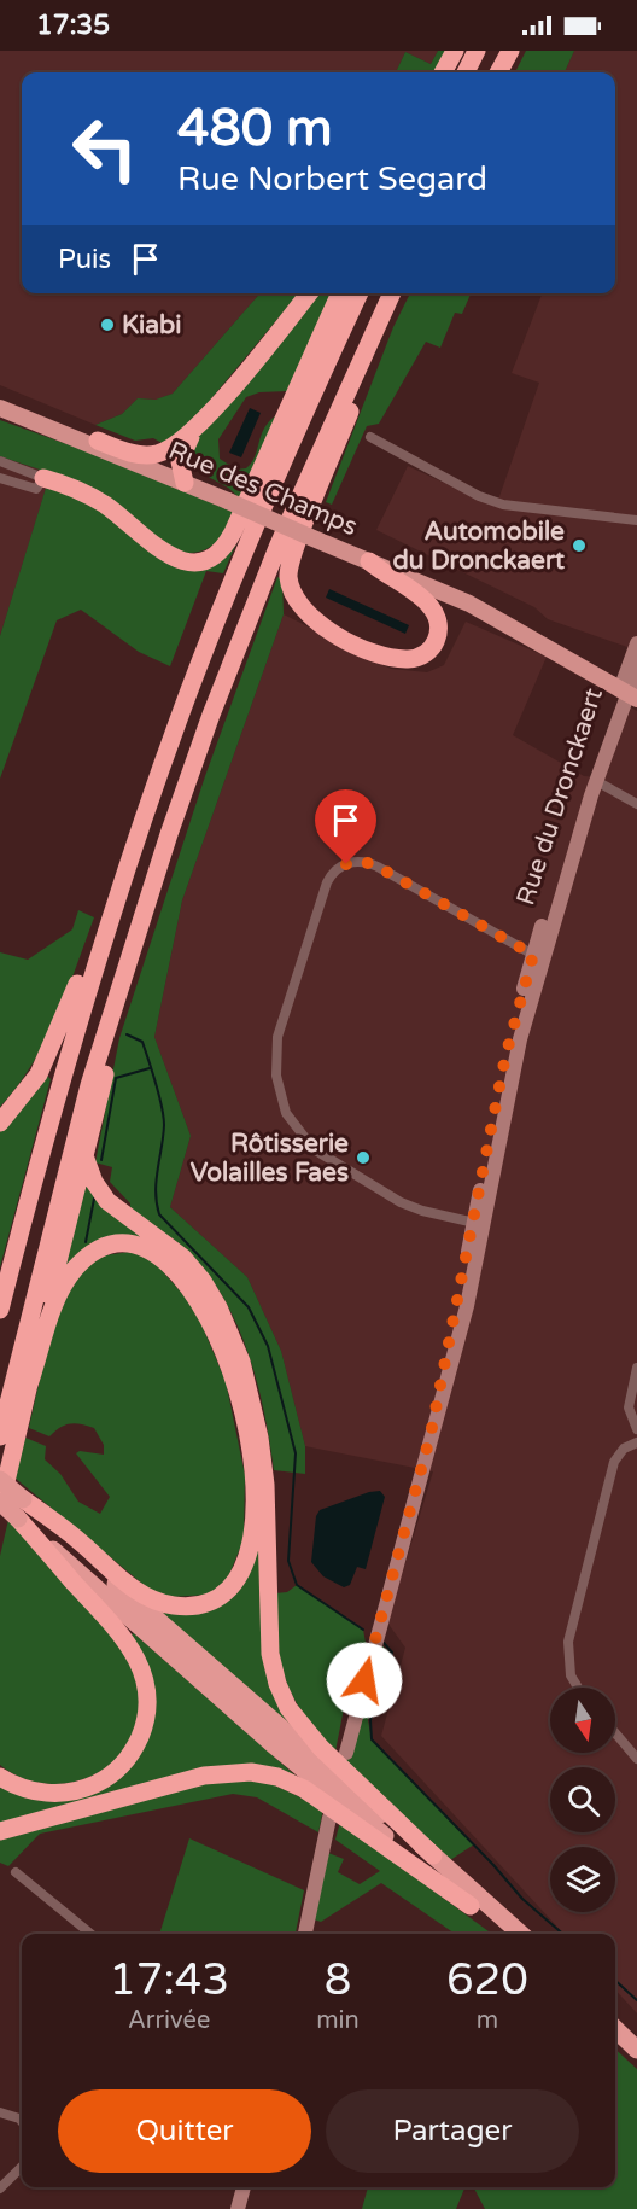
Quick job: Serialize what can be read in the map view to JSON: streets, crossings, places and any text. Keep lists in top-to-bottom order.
{
  "streets": {
    "main road": ["Rue des Champs", "Rue du Dronckaert"]
  },
  "crossings": [
    ["Rue des Champs", "Rue du Dronckaert"]
  ],
  "places": ["Kiabi", "Automobile du Dronckaert", "Rôtisserie Volailles Faes"],
  "north": "bottom",
  "page": {
    "status": "17:35",
    "turn": ["480 m", "Rue Norbert Segard"],
    "then": "Puis",
    "eta": [
      "17:43",
      "Arrivée",
      "8",
      "min",
      "620",
      "m"
    ],
    "buttons": ["Quitter", "Partager"]
  }
}
